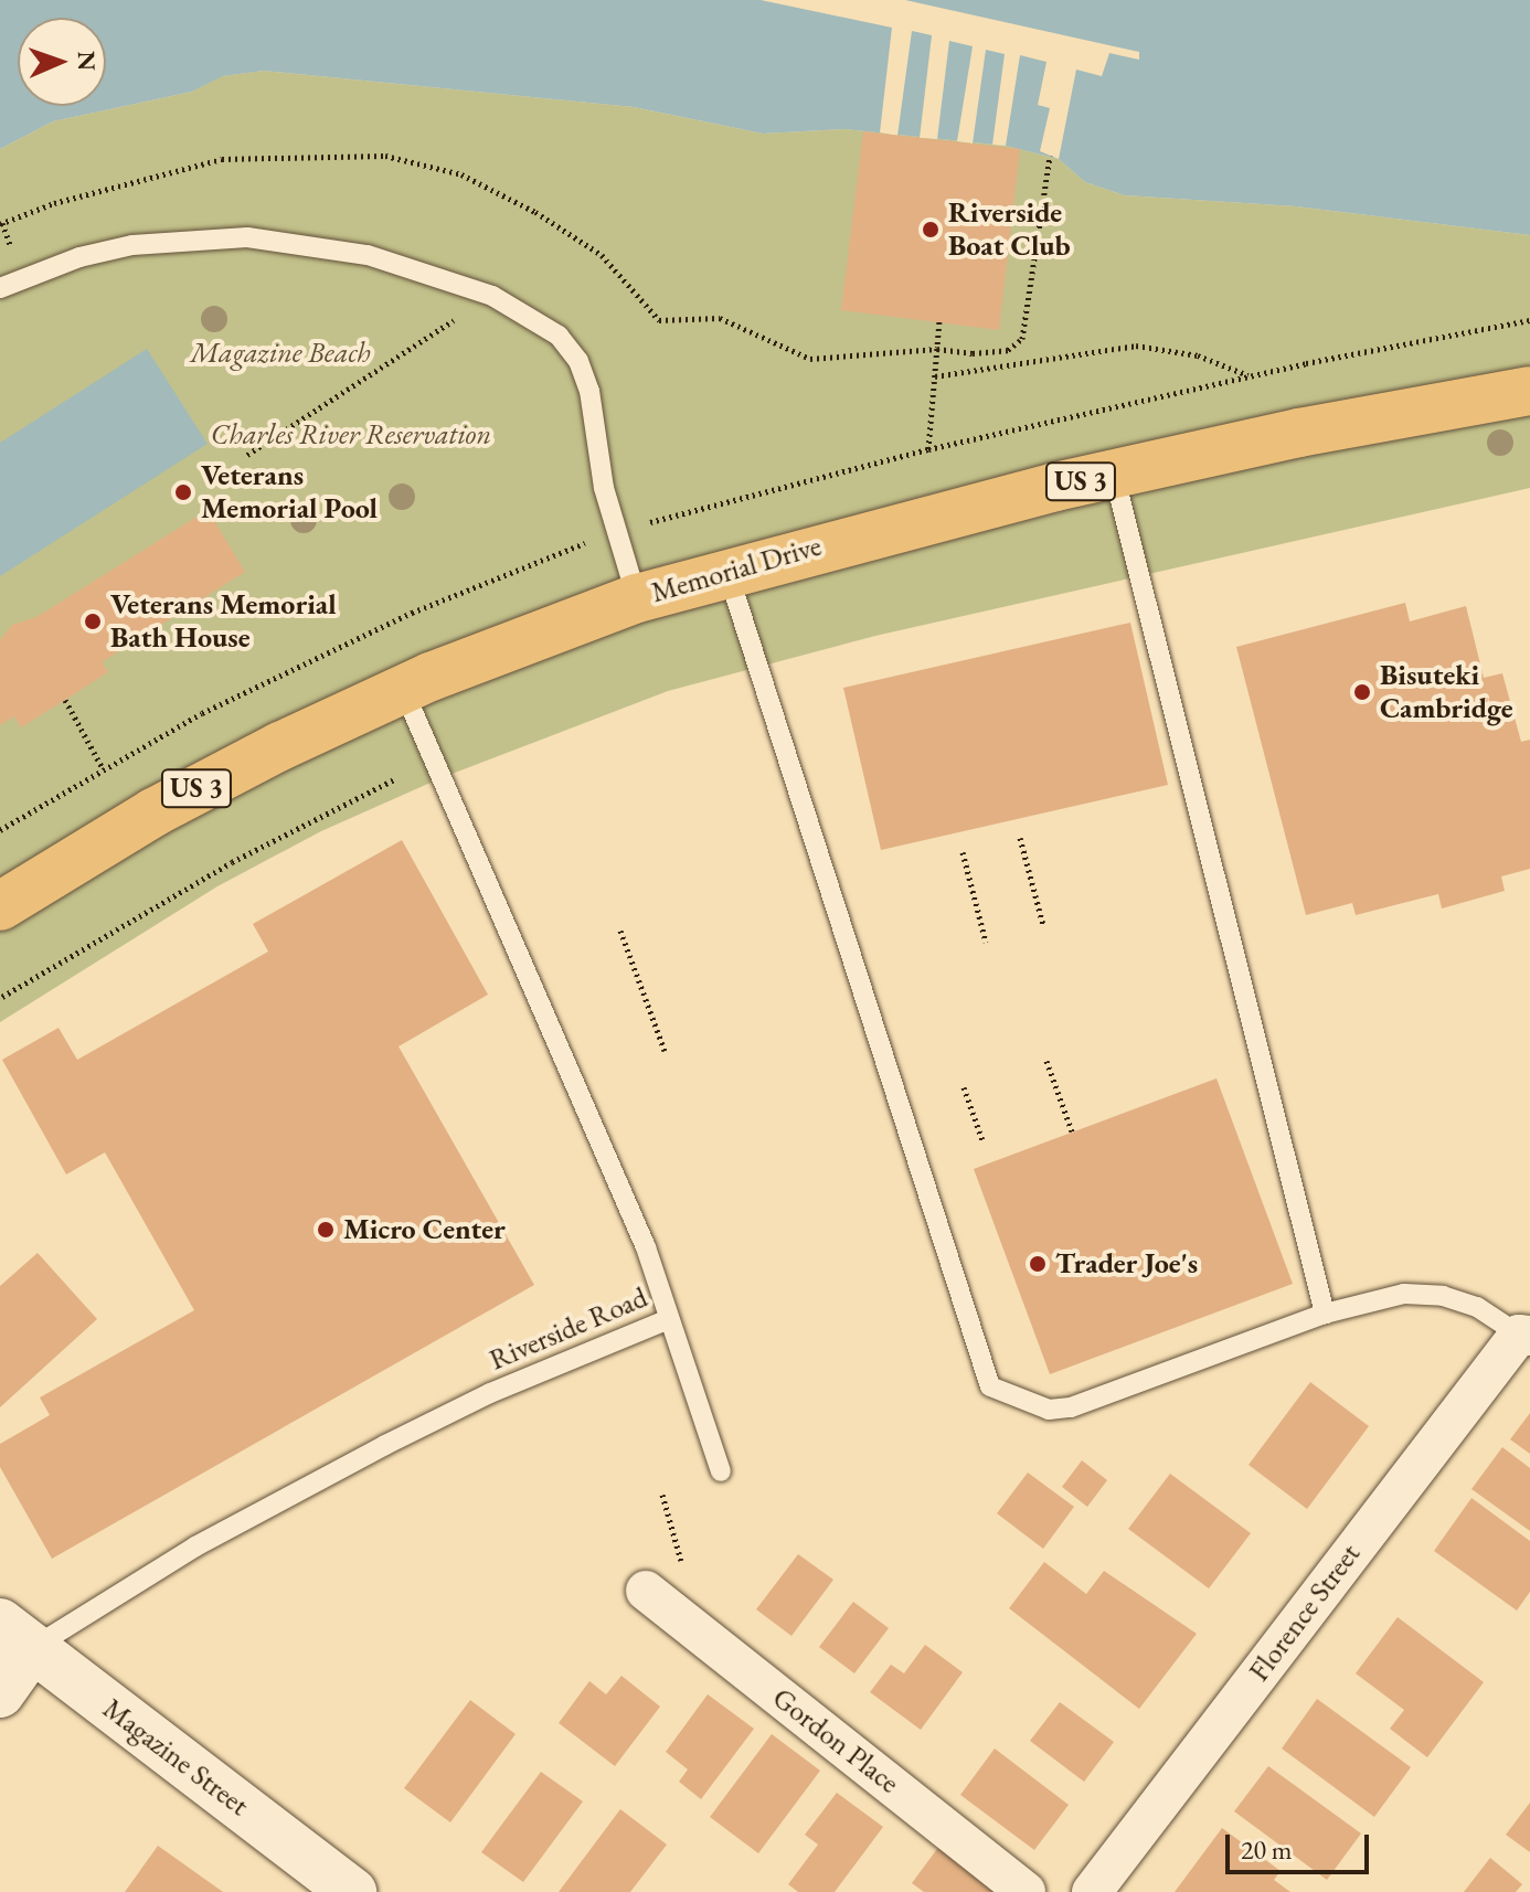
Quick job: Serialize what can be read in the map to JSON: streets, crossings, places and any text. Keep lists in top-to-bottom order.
{
  "streets": {
    "highway": ["US 3", "Memorial Drive"],
    "street": ["Florence Street", "Gordon Place", "Magazine Street"],
    "lane": ["Riverside Road"]
  },
  "crossings": [
    ["Memorial Drive", "Riverside Road"],
    ["Riverside Road", "Magazine Street"]
  ],
  "parks": ["Magazine Beach", "Charles River Reservation"],
  "places": [
    "Riverside Boat Club",
    "Veterans Memorial Pool",
    "Veterans Memorial Bath House",
    "Bisuteki Cambridge",
    "Micro Center",
    "Trader Joe's"
  ],
  "scale_bar": "20 m",
  "north": "right"
}
